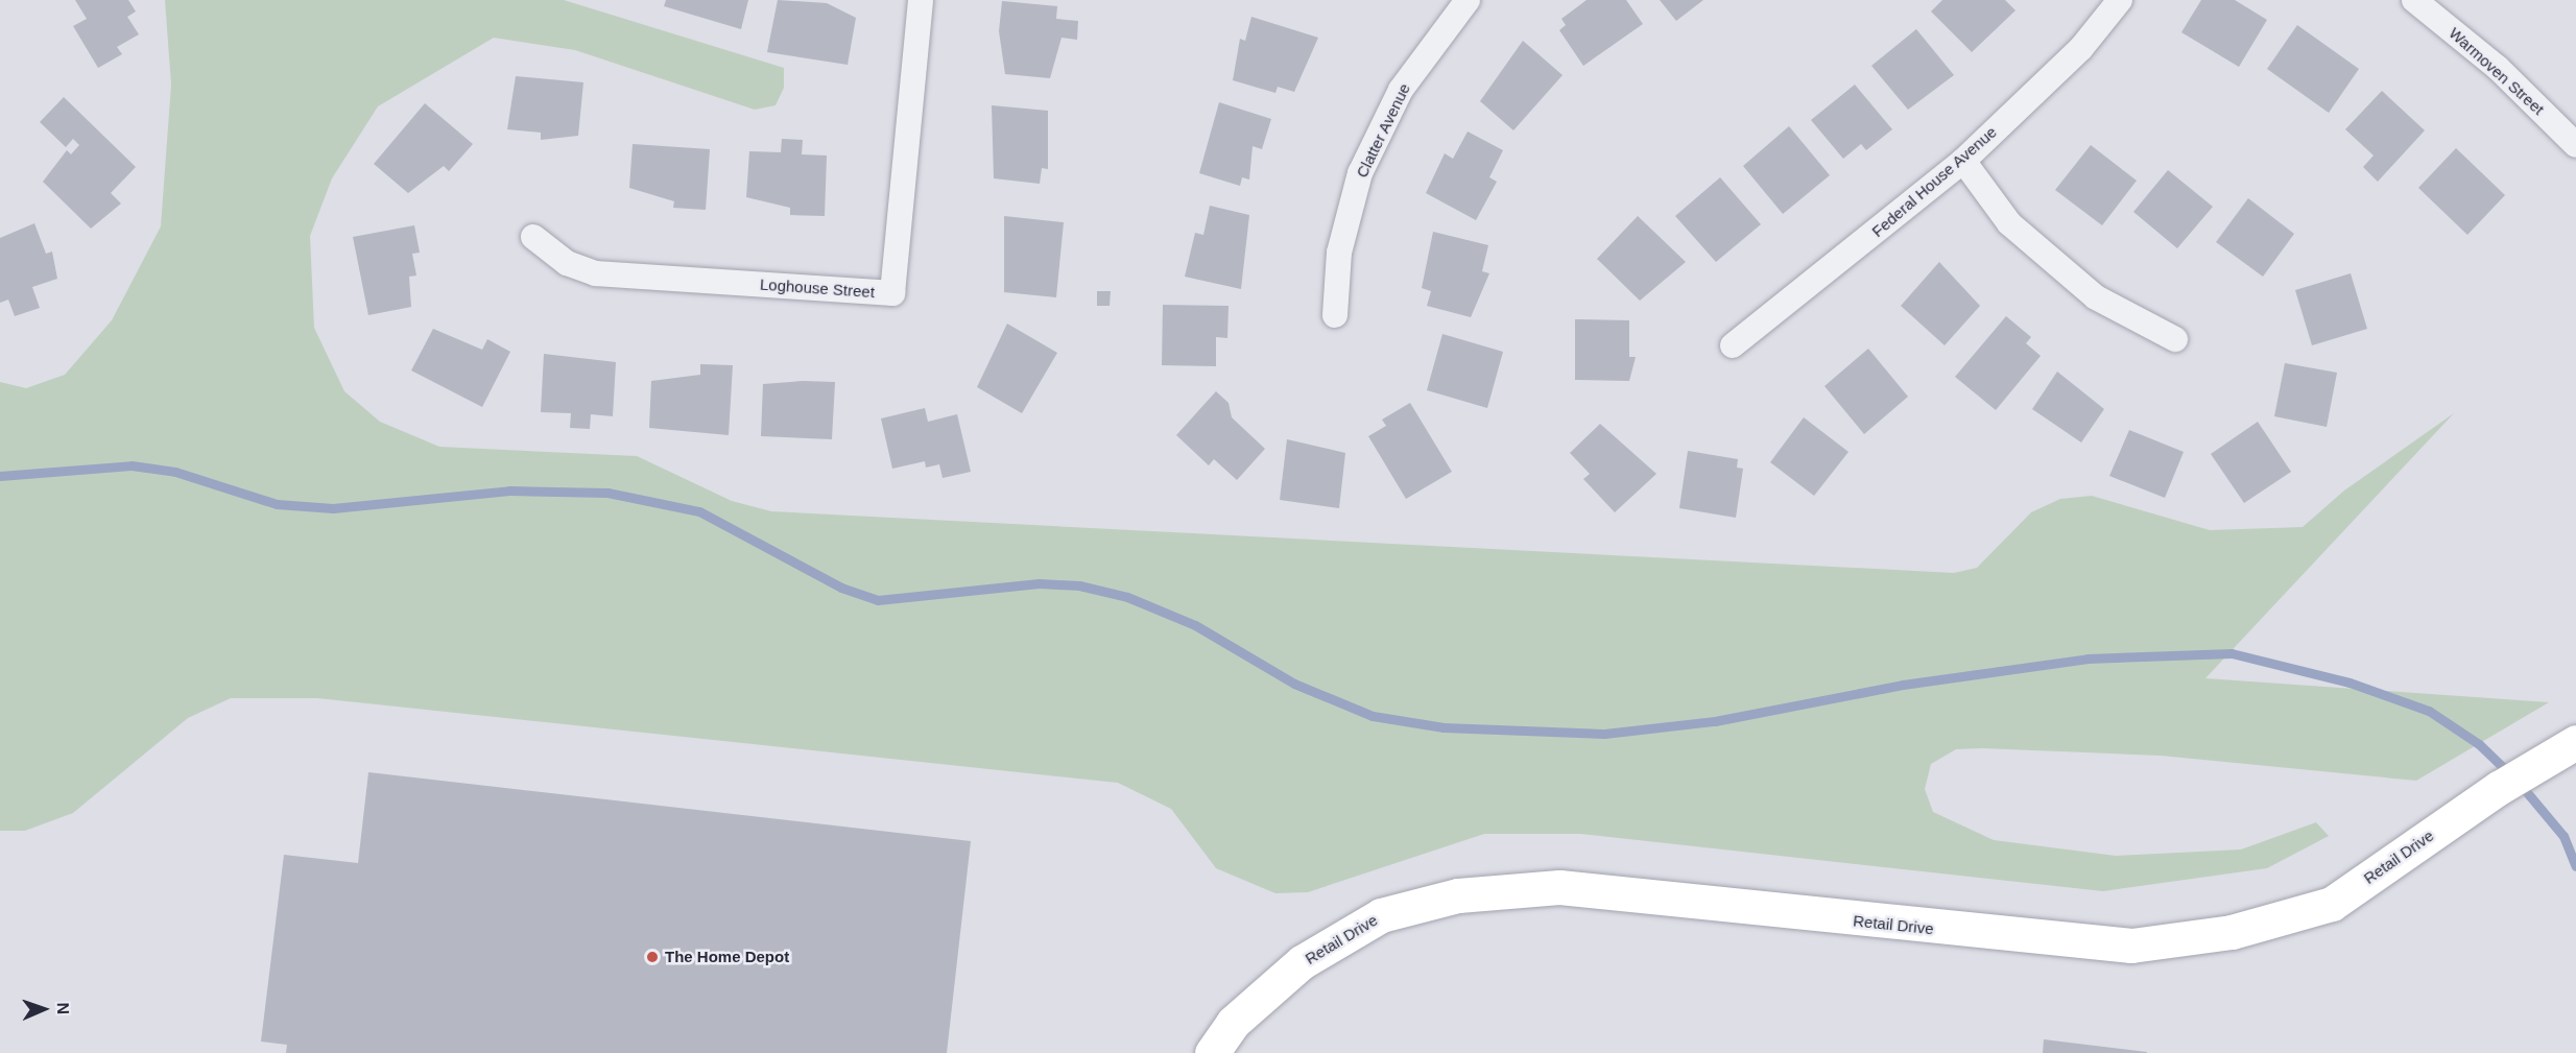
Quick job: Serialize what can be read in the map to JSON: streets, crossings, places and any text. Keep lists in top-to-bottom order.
{
  "streets": {
    "street": [
      "Warmoven Street",
      "Clatter Avenue",
      "Federal House Avenue",
      "Loghouse Street",
      "Retail Drive"
    ]
  },
  "places": ["The Home Depot"],
  "north": "right"
}
